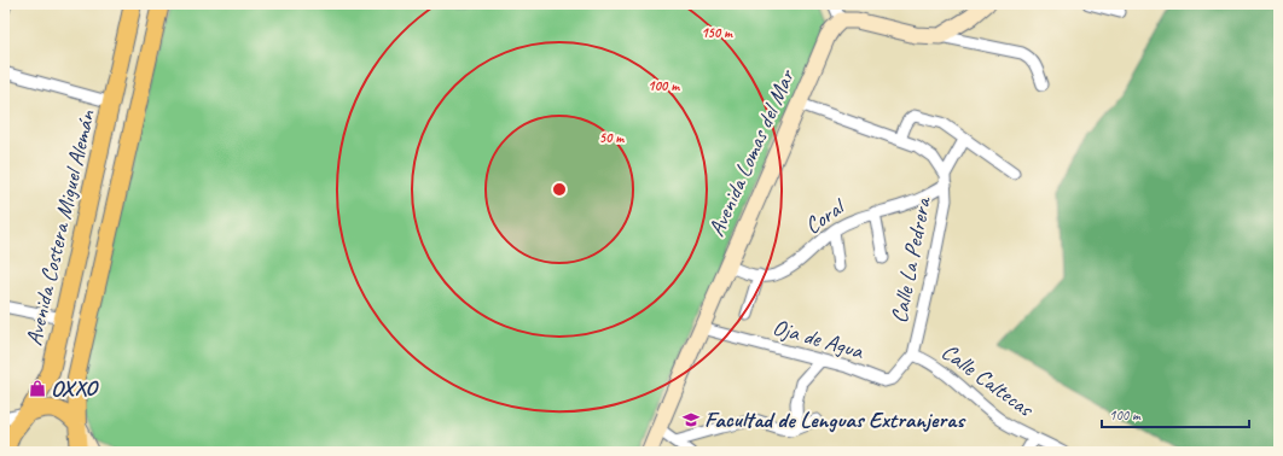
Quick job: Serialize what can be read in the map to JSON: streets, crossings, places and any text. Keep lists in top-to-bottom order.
{
  "streets": {
    "main road": ["Avenida Lomas del Mar", "Avenida Costera Miguel Alemán"],
    "street": [
      "Coral",
      "Calle La Pedrera",
      "Oja de Agua",
      "Calle Caltecas"
    ]
  },
  "crossings": [
    ["Avenida Lomas del Mar", "Coral"],
    ["Avenida Lomas del Mar", "Oja de Agua"],
    ["Coral", "Calle La Pedrera"],
    ["Calle La Pedrera", "Oja de Agua"],
    ["Calle La Pedrera", "Calle Caltecas"],
    ["Oja de Agua", "Calle Caltecas"]
  ],
  "places": {
    "shop": ["OXXO"],
    "school or university": ["Facultad de Lenguas Extranjeras"]
  },
  "scale_bar": "100 m",
  "rings": ["150 m", "100 m", "50 m"]
}
